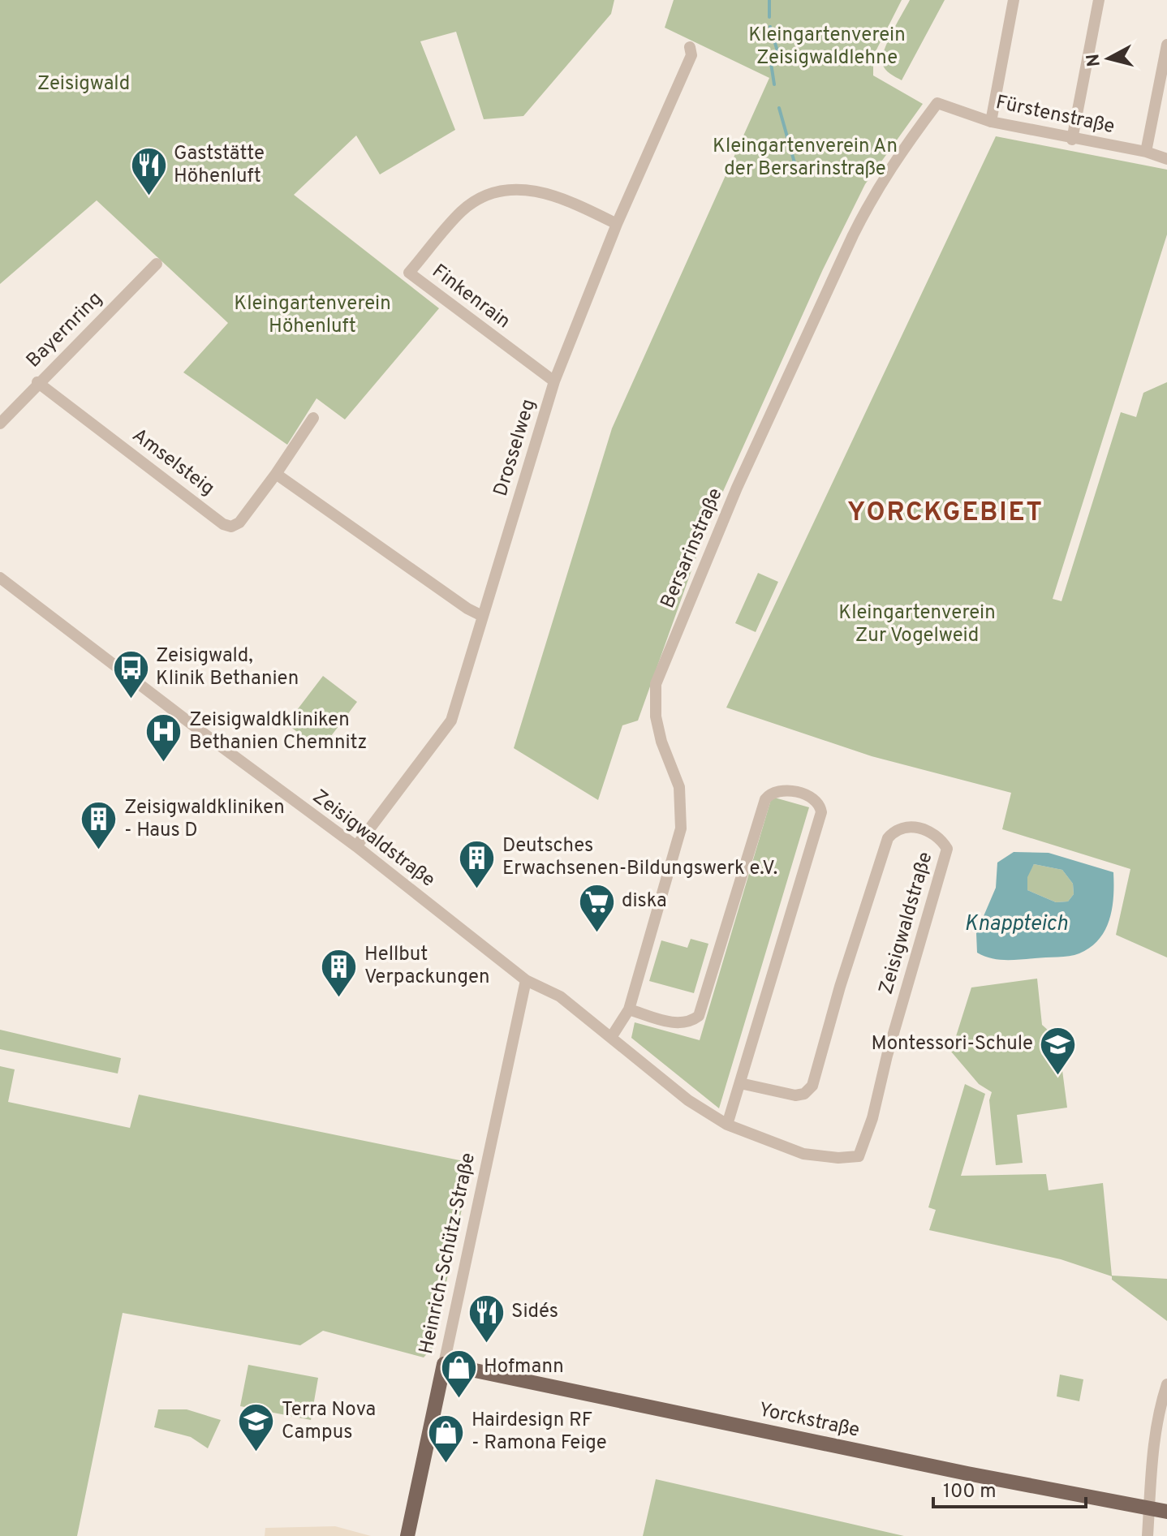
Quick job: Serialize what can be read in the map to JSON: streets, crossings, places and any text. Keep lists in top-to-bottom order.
{
  "streets": {
    "main road": ["Heinrich-Schütz-Straße", "Yorckstraße"],
    "street": [
      "Fürstenstraße",
      "Finkenrain",
      "Bayernring",
      "Drosselweg",
      "Amselsteig",
      "Bersarinstraße",
      "Zeisigwaldstraße"
    ]
  },
  "crossings": [
    ["Fürstenstraße", "Bersarinstraße"],
    ["Finkenrain", "Drosselweg"],
    ["Bayernring", "Amselsteig"],
    ["Drosselweg", "Zeisigwaldstraße"],
    ["Bersarinstraße", "Zeisigwaldstraße"],
    ["Zeisigwaldstraße", "Heinrich-Schütz-Straße"],
    ["Heinrich-Schütz-Straße", "Yorckstraße"]
  ],
  "districts": ["YORCKGEBIET"],
  "water": ["Knappteich"],
  "parks": [
    "Kleingartenverein Zeisigwaldlehne",
    "Zeisigwald",
    "Kleingartenverein An der Bersarinstraße",
    "Kleingartenverein Höhenluft",
    "Kleingartenverein Zur Vogelweid"
  ],
  "places": {
    "restaurant": ["Gaststätte Höhenluft", "Side´s"],
    "bus stop": ["Zeisigwald, Klinik Bethanien"],
    "hospital": ["Zeisigwaldkliniken Bethanien Chemnitz"],
    "building": ["Zeisigwaldkliniken - Haus D", "Deutsches Erwachsenen-Bildungswerk e.V.", "Hellbut Verpackungen"],
    "supermarket": ["diska"],
    "school or university": ["Montessori-Schule", "Terra Nova Campus"],
    "shop": ["Hofmann", "Hairdesign RF - Ramona Feige"]
  },
  "scale_bar": "100 m",
  "north": "left"
}
